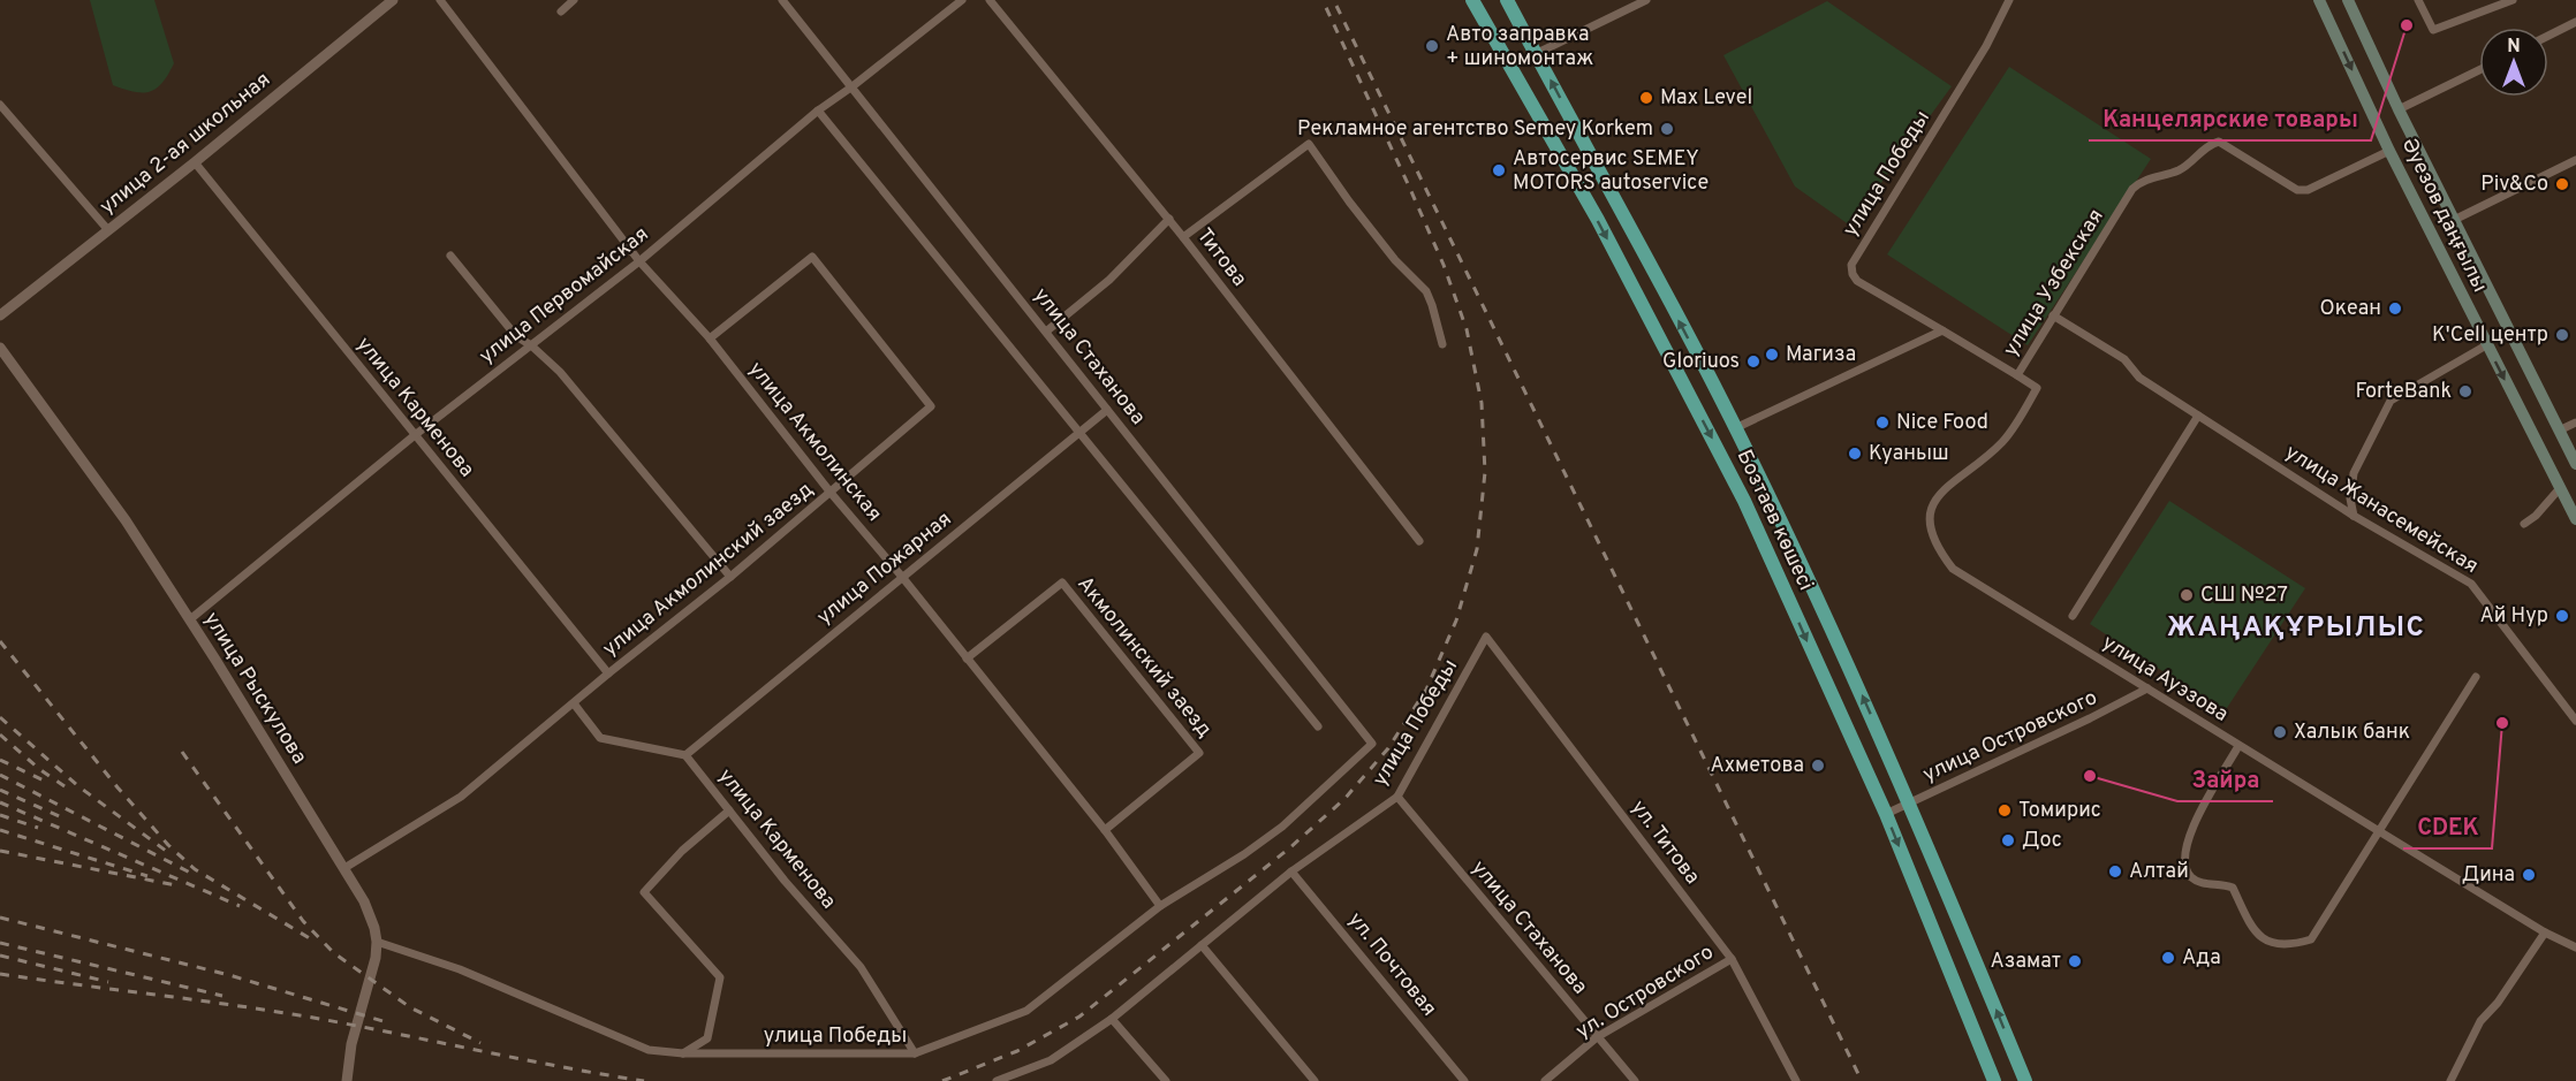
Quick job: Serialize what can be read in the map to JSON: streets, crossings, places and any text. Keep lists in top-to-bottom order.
{
  "streets": {
    "highway": ["Бозтаев көшесі"],
    "main road": ["Әуезов даңғылы"],
    "street": [
      "улица 2-ая школьная",
      "улица Победы",
      "Титова",
      "улица Узбекская",
      "улица Первомайская",
      "улица Стаханова",
      "улица Карменова",
      "улица Акмолинская",
      "улица Жанасемейская",
      "улица Пожарная",
      "улица Акмолинский заезд",
      "Акмолинский заезд",
      "улица Ауэзова",
      "улица Рыскулова",
      "улица Островского",
      "ул. Титова",
      "ул. Почтовая",
      "ул. Островского"
    ]
  },
  "crossings": [
    ["улица 2-ая школьная", "улица Карменова"],
    ["улица Победы", "улица Узбекская"],
    ["улица Победы", "улица Стаханова"],
    ["улица Победы", "улица Карменова"],
    ["улица Победы", "улица Акмолинская"],
    ["улица Победы", "улица Рыскулова"],
    ["улица Победы", "ул. Титова"],
    ["улица Победы", "ул. Почтовая"],
    ["Әуезов даңғылы", "улица Узбекская"],
    ["улица Узбекская", "улица Жанасемейская"],
    ["улица Узбекская", "улица Ауэзова"],
    ["улица Первомайская", "улица Стаханова"],
    ["улица Первомайская", "улица Карменова"],
    ["улица Первомайская", "улица Акмолинская"],
    ["улица Первомайская", "улица Рыскулова"],
    ["улица Стаханова", "улица Пожарная"],
    ["улица Стаханова", "ул. Островского"],
    ["улица Карменова", "улица Пожарная"],
    ["улица Карменова", "улица Акмолинский заезд"],
    ["улица Акмолинская", "улица Пожарная"],
    ["улица Акмолинская", "улица Акмолинский заезд"],
    ["улица Акмолинская", "Акмолинский заезд"],
    ["Бозтаев көшесі", "улица Островского"],
    ["улица Акмолинский заезд", "улица Рыскулова"],
    ["улица Ауэзова", "улица Островского"],
    ["ул. Титова", "ул. Островского"]
  ],
  "districts": ["ЖАҢАҚҰРЫЛЫС"],
  "places": [
    "Канцелярские товары",
    "Авто заправка + шиномонтаж",
    "Max Level",
    "Рекламное агентство Semey Korkem",
    "Автосервис SEMEY MOTORS autoservice",
    "Piv&Co",
    "Океан",
    "K'Cell центр",
    "Магиза",
    "Gloriuos",
    "ForteBank",
    "Nice Food",
    "Куаныш",
    "СШ №27",
    "Ай Нур",
    "CDEK",
    "Халык банк",
    "Ахметова",
    "Зайра",
    "Томирис",
    "Дос",
    "Алтай",
    "Дина",
    "Ада",
    "Азамат"
  ],
  "north": "top"
}
